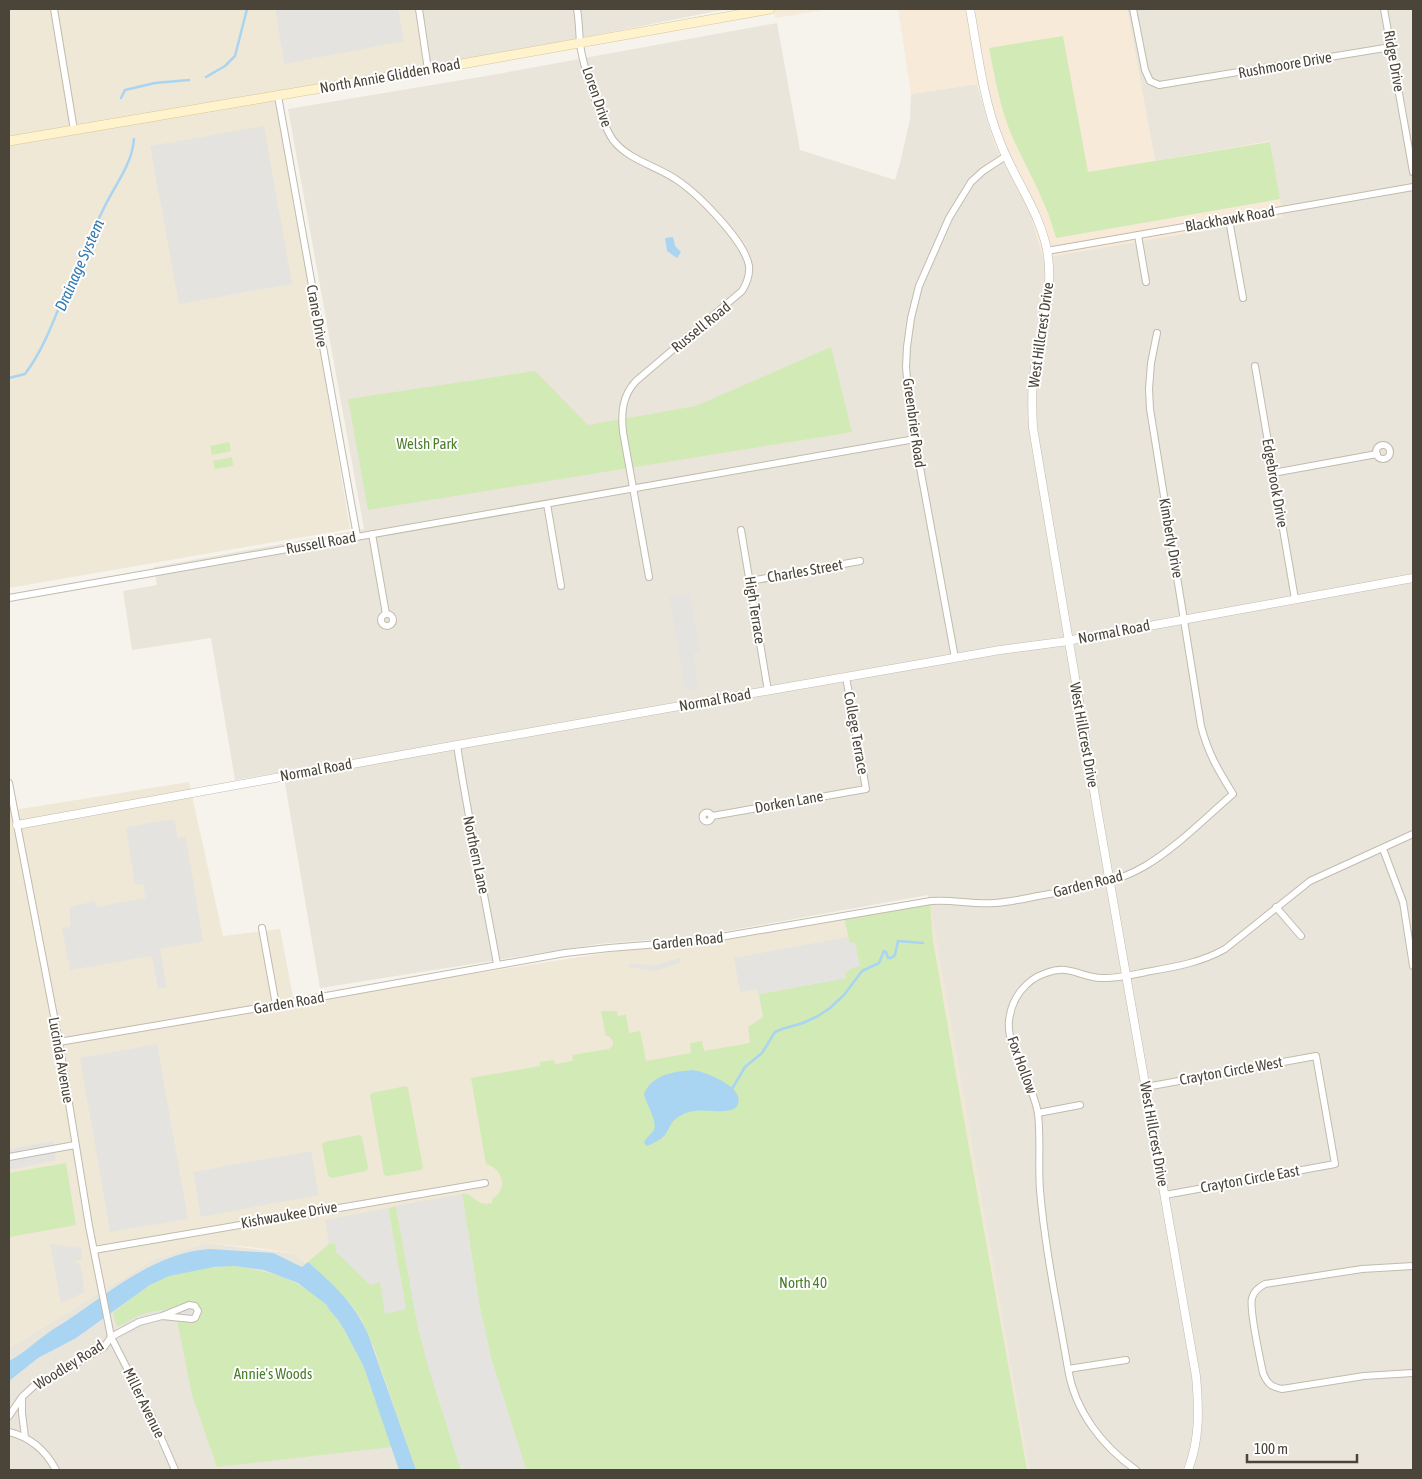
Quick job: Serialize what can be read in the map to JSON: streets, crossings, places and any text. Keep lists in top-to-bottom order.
{
  "streets": {
    "main road": ["North Annie Glidden Road"],
    "street": [
      "Ridge Drive",
      "Rushmoore Drive",
      "Loren Drive",
      "Blackhawk Road",
      "Crane Drive",
      "Russell Road",
      "West Hillcrest Drive",
      "Greenbrier Road",
      "Edgebrook Drive",
      "Kimberly Drive",
      "Charles Street",
      "High Terrace",
      "Normal Road",
      "College Terrace",
      "Dorken Lane",
      "Northern Lane",
      "Garden Road",
      "Lucinda Avenue",
      "Fox Hollow",
      "Crayton Circle West",
      "Crayton Circle East",
      "Kishwaukee Drive",
      "Woodley Road",
      "Miller Avenue"
    ]
  },
  "crossings": [
    ["Ridge Drive", "Rushmoore Drive"],
    ["North Annie Glidden Road", "Loren Drive"],
    ["North Annie Glidden Road", "Crane Drive"],
    ["Loren Drive", "Russell Road"],
    ["Blackhawk Road", "West Hillcrest Drive"],
    ["Crane Drive", "Russell Road"],
    ["Russell Road", "Greenbrier Road"],
    ["West Hillcrest Drive", "Greenbrier Road"],
    ["West Hillcrest Drive", "Normal Road"],
    ["West Hillcrest Drive", "Garden Road"],
    ["West Hillcrest Drive", "Fox Hollow"],
    ["West Hillcrest Drive", "Crayton Circle West"],
    ["West Hillcrest Drive", "Crayton Circle East"],
    ["Greenbrier Road", "Normal Road"],
    ["Edgebrook Drive", "Normal Road"],
    ["Kimberly Drive", "Normal Road"],
    ["Kimberly Drive", "Garden Road"],
    ["Charles Street", "High Terrace"],
    ["High Terrace", "Normal Road"],
    ["Normal Road", "College Terrace"],
    ["Normal Road", "Northern Lane"],
    ["Normal Road", "Lucinda Avenue"],
    ["College Terrace", "Dorken Lane"],
    ["Northern Lane", "Garden Road"],
    ["Garden Road", "Lucinda Avenue"],
    ["Lucinda Avenue", "Kishwaukee Drive"],
    ["Lucinda Avenue", "Woodley Road"],
    ["Lucinda Avenue", "Miller Avenue"],
    ["Crayton Circle West", "Crayton Circle East"],
    ["Woodley Road", "Miller Avenue"]
  ],
  "water": ["Drainage System"],
  "parks": ["Welsh Park", "North 40", "Annie's Woods"],
  "scale_bar": "100 m"
}
